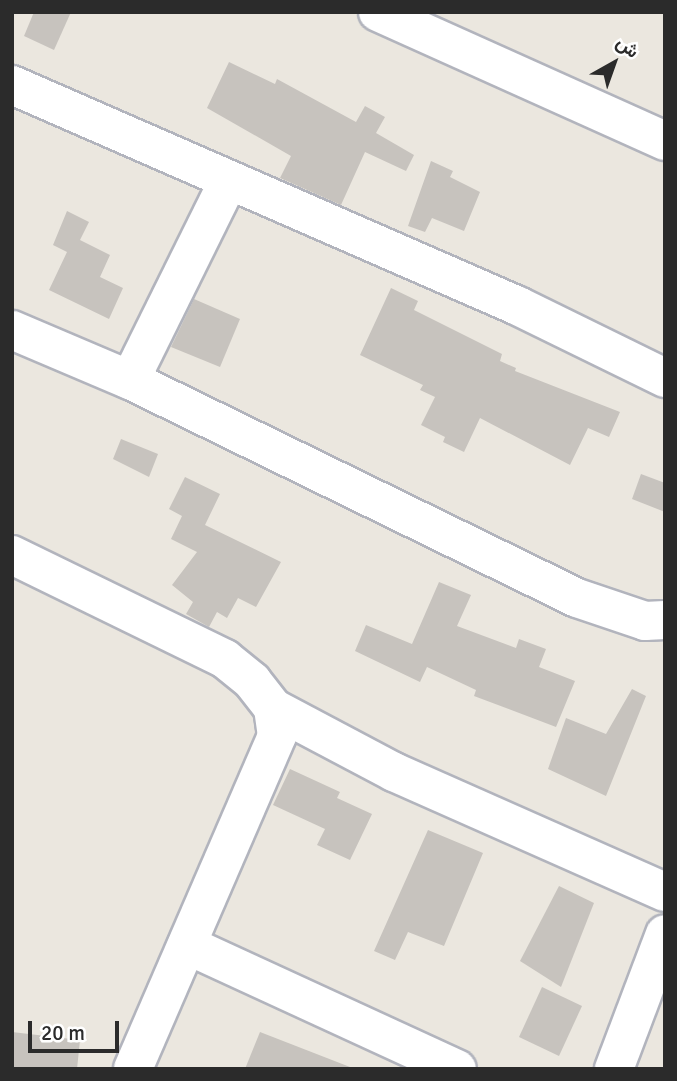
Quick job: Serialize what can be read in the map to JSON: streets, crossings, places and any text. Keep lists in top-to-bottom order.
{
  "scale_bar": "20 m",
  "north": "top right"
}
